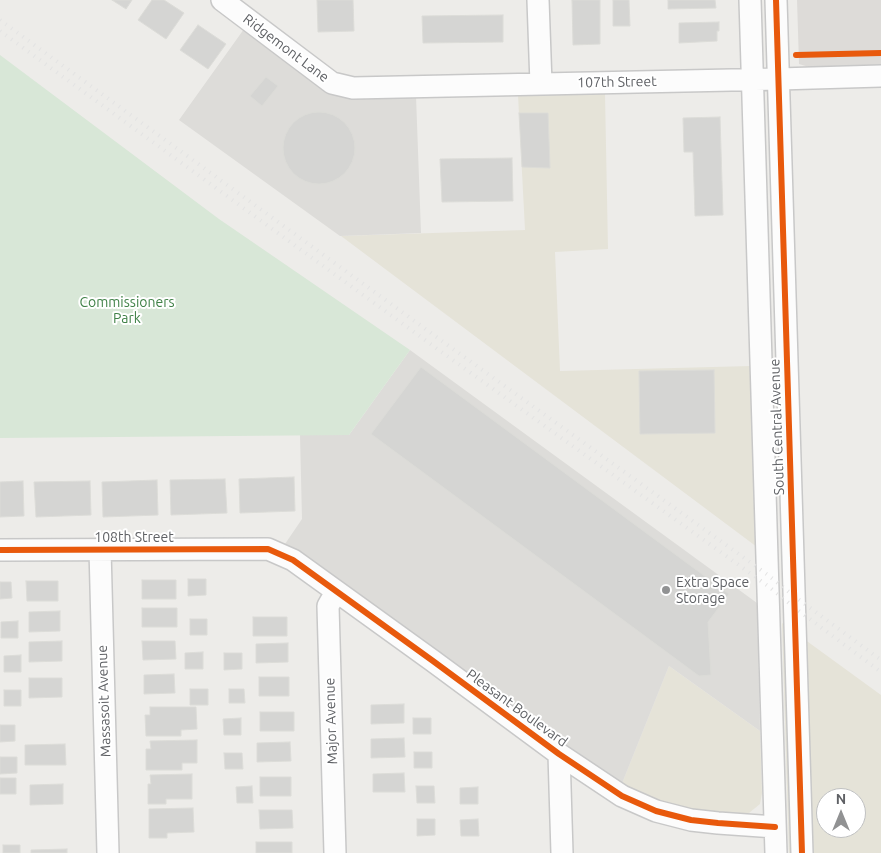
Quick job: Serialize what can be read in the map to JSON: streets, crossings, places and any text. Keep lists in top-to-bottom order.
{
  "streets": {
    "street": [
      "Ridgemont Lane",
      "107th Street",
      "South Central Avenue",
      "108th Street",
      "Massasoit Avenue",
      "Pleasant Boulevard",
      "Major Avenue"
    ]
  },
  "crossings": [
    ["Ridgemont Lane", "107th Street"],
    ["107th Street", "South Central Avenue"],
    ["South Central Avenue", "Pleasant Boulevard"],
    ["108th Street", "Massasoit Avenue"],
    ["108th Street", "Pleasant Boulevard"],
    ["Pleasant Boulevard", "Major Avenue"]
  ],
  "parks": ["Commissioners Park"],
  "places": ["Extra Space Storage"],
  "north": "top"
}
